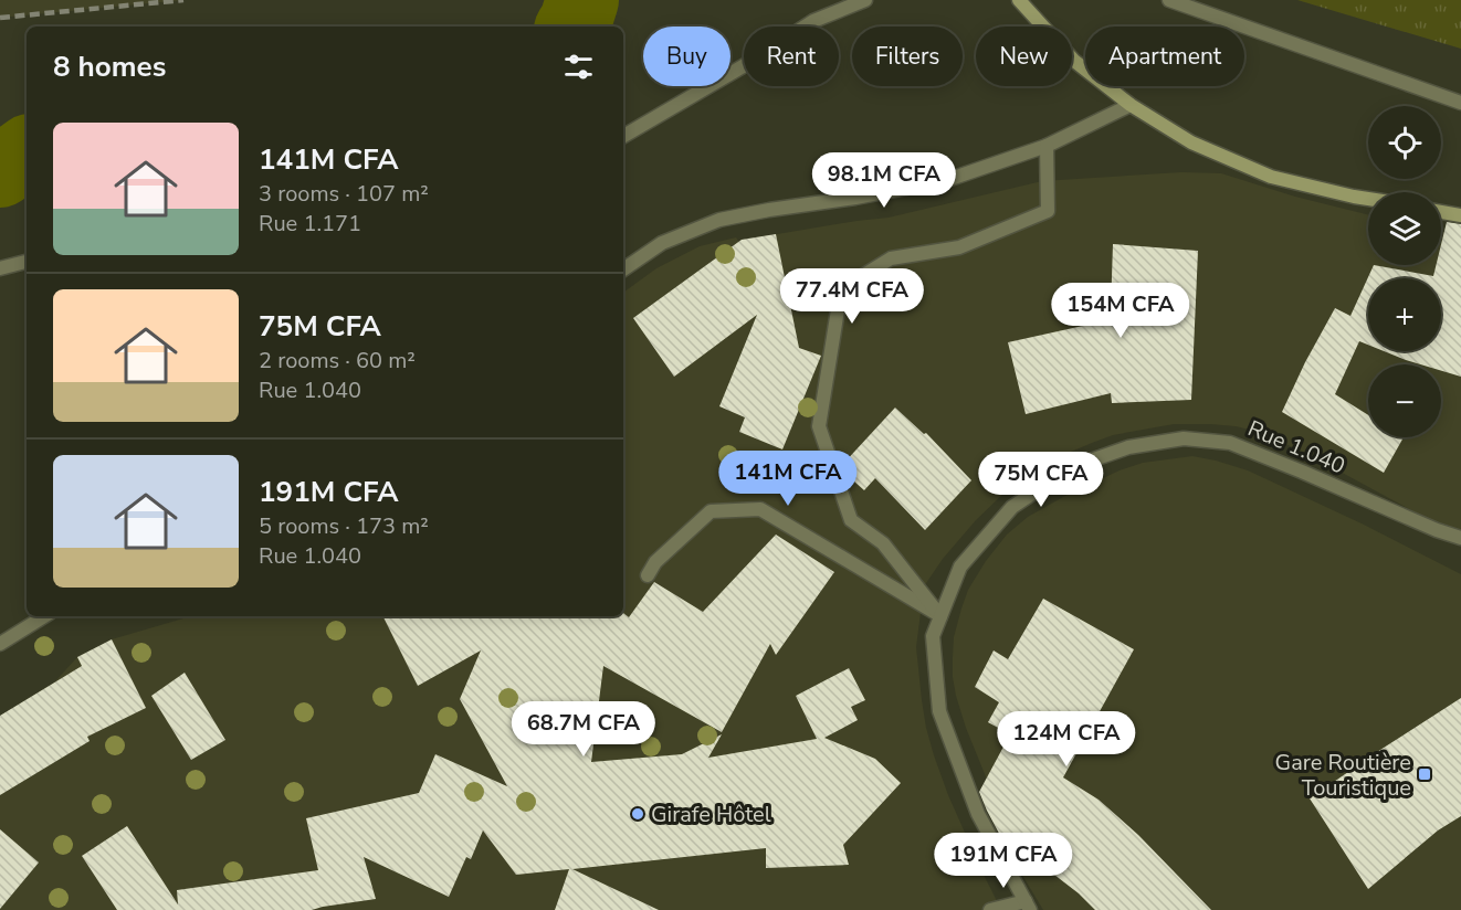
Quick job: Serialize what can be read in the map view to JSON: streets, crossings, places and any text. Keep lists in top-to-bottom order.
{
  "streets": {
    "street": ["Rue 1.040"]
  },
  "places": {
    "transit": ["Gare Routière Touristique"],
    "other": ["Girafe Hôtel"]
  },
  "page": {
    "chip": [
      "Buy",
      "Rent",
      "Filters",
      "New",
      "Apartment"
    ],
    "heading": "8 homes",
    "map_buttons": ["+", "−"],
    "list": [
      {
        "name": "141M CFA",
        "note": "3 rooms · 107 m² · Rue 1.171"
      },
      {
        "name": "75M CFA",
        "note": "2 rooms · 60 m² · Rue 1.040"
      },
      {
        "name": "191M CFA",
        "note": "5 rooms · 173 m² · Rue 1.040"
      }
    ],
    "price": [
      "98.1M CFA",
      "77.4M CFA",
      "154M CFA",
      "141M CFA",
      "75M CFA",
      "68.7M CFA",
      "124M CFA",
      "191M CFA"
    ]
  }
}
